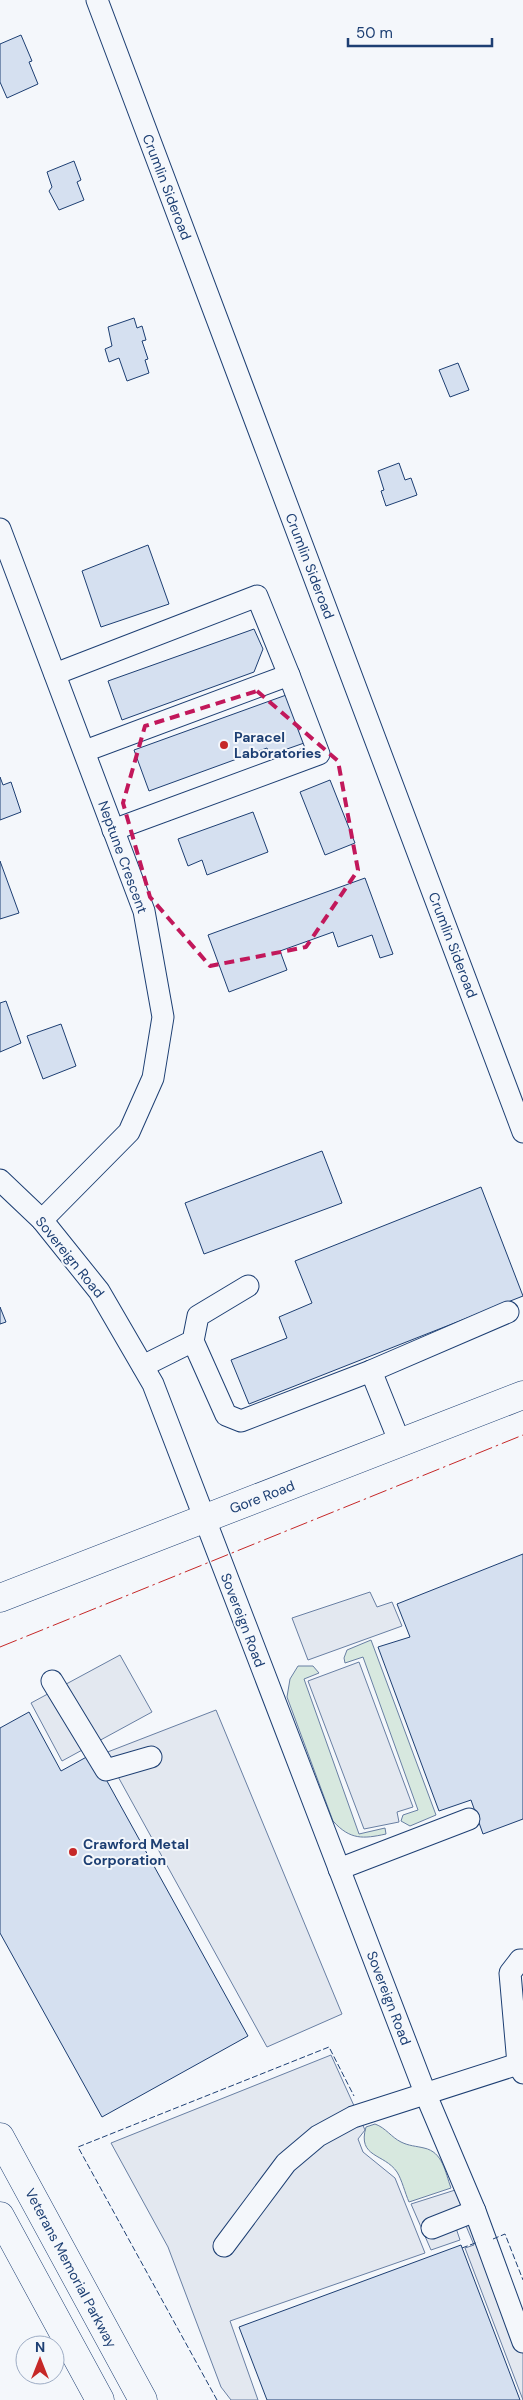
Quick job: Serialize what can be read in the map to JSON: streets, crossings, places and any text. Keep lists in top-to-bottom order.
{
  "streets": {
    "main road": ["Gore Road", "Veterans Memorial Parkway"],
    "street": ["Crumlin Sideroad", "Neptune Crescent", "Sovereign Road"]
  },
  "crossings": [
    ["Neptune Crescent", "Sovereign Road"],
    ["Sovereign Road", "Gore Road"]
  ],
  "places": ["Paracel Laboratories", "Crawford Metal Corporation"],
  "scale_bar": "50 m",
  "north": "top"
}
